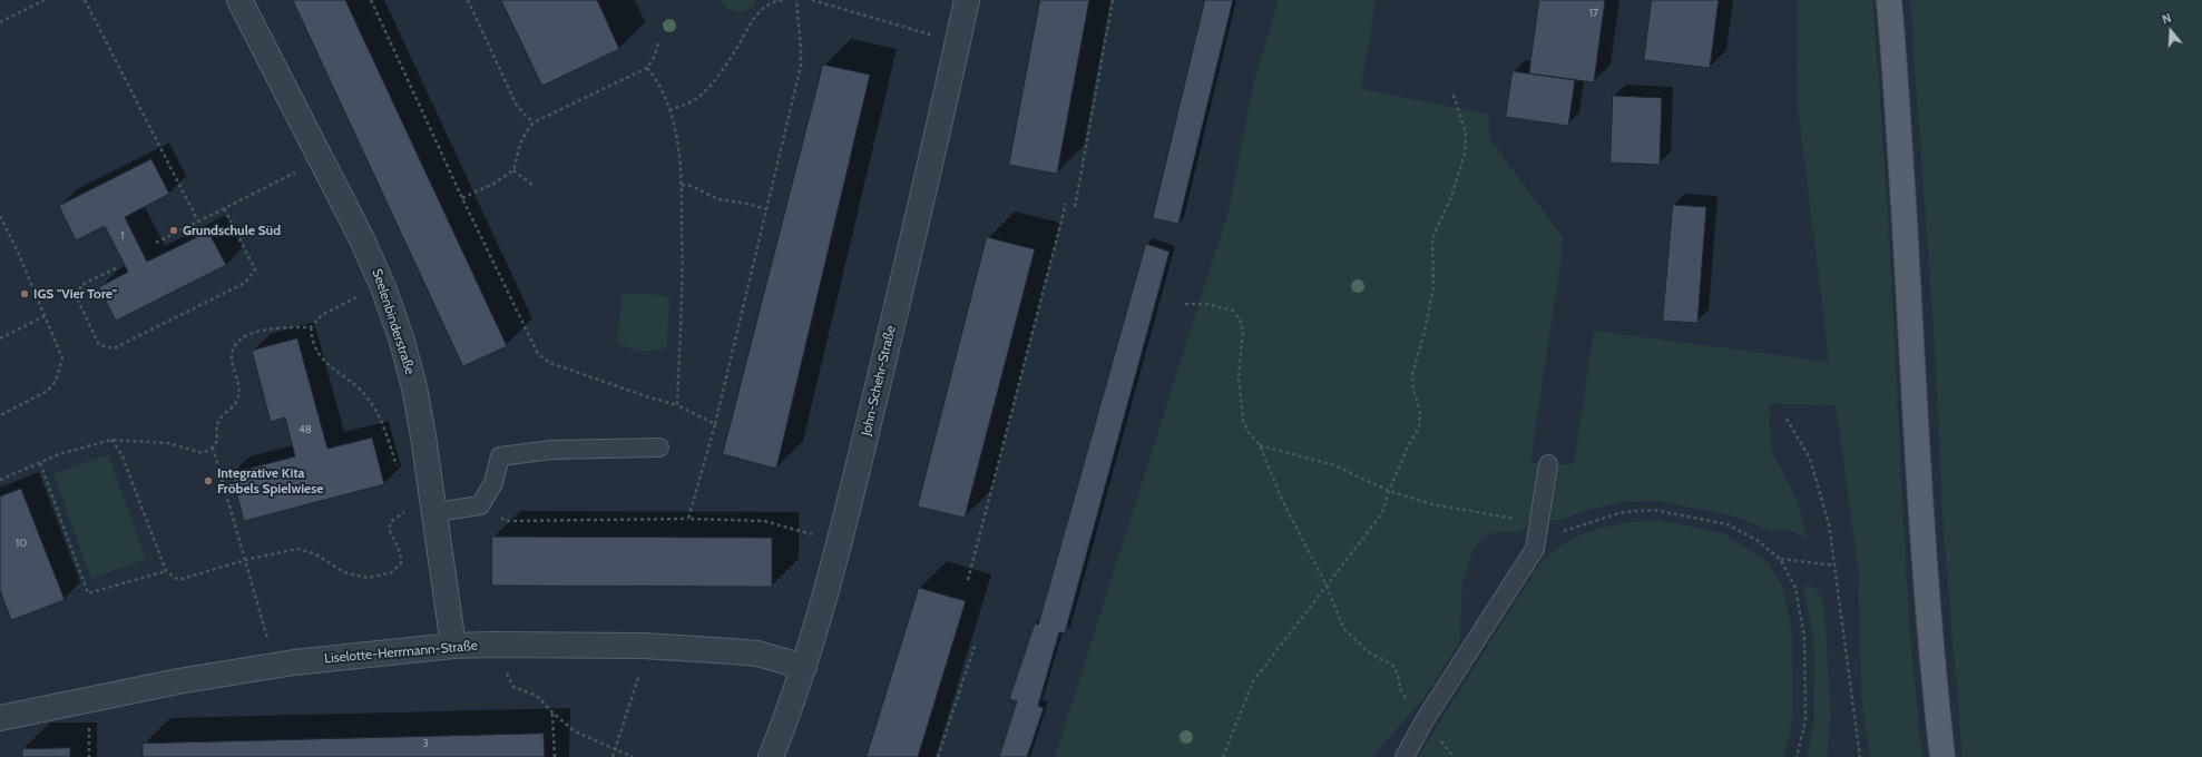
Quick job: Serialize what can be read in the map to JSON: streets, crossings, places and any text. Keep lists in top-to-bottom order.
{
  "streets": {
    "street": ["Seelenbinderstraße", "John-Schehr-Straße", "Liselotte-Herrmann-Straße"]
  },
  "crossings": [
    ["Seelenbinderstraße", "Liselotte-Herrmann-Straße"],
    ["John-Schehr-Straße", "Liselotte-Herrmann-Straße"]
  ],
  "places": ["Grundschule Süd", "IGS \"Vier Tore\"", "Integrative Kita Fröbels Spielwiese"],
  "house_numbers": [
    "17",
    "1",
    "48",
    "10",
    "3"
  ],
  "north": "top"
}
